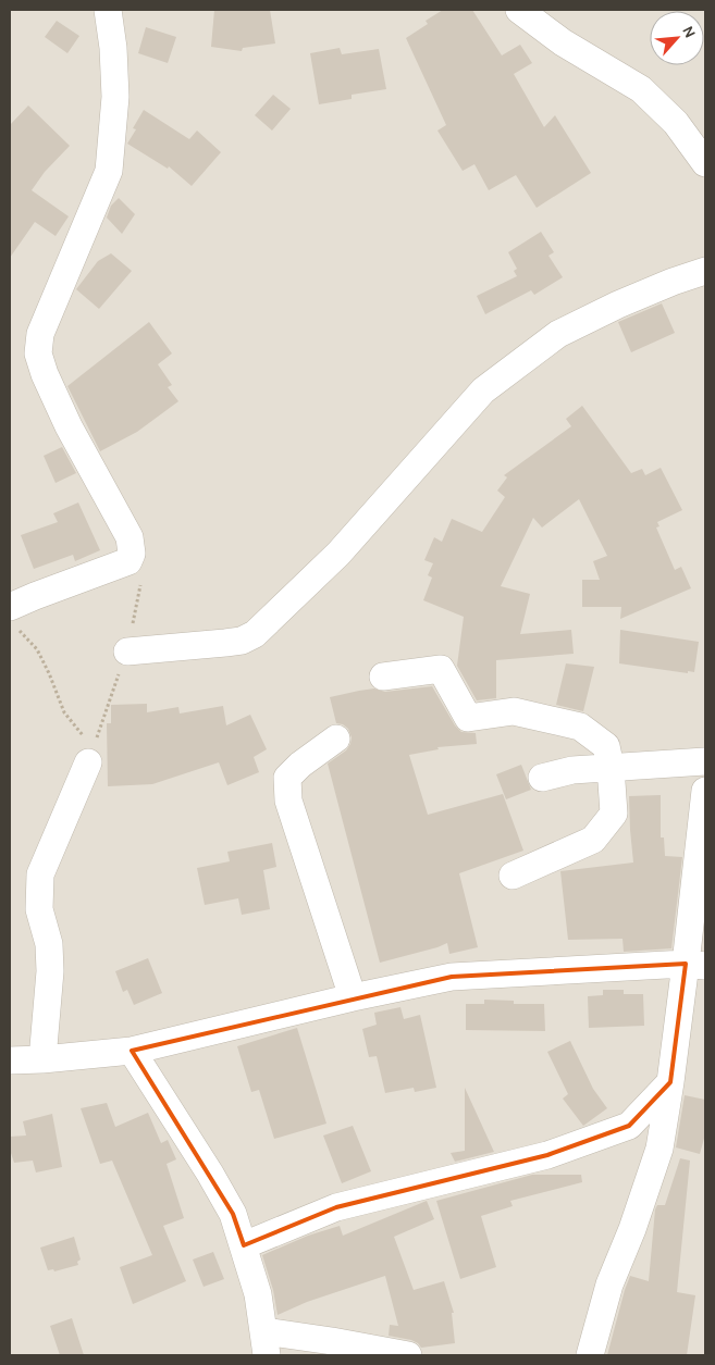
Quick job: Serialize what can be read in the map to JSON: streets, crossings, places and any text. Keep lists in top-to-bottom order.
{
  "north": "top right"
}
